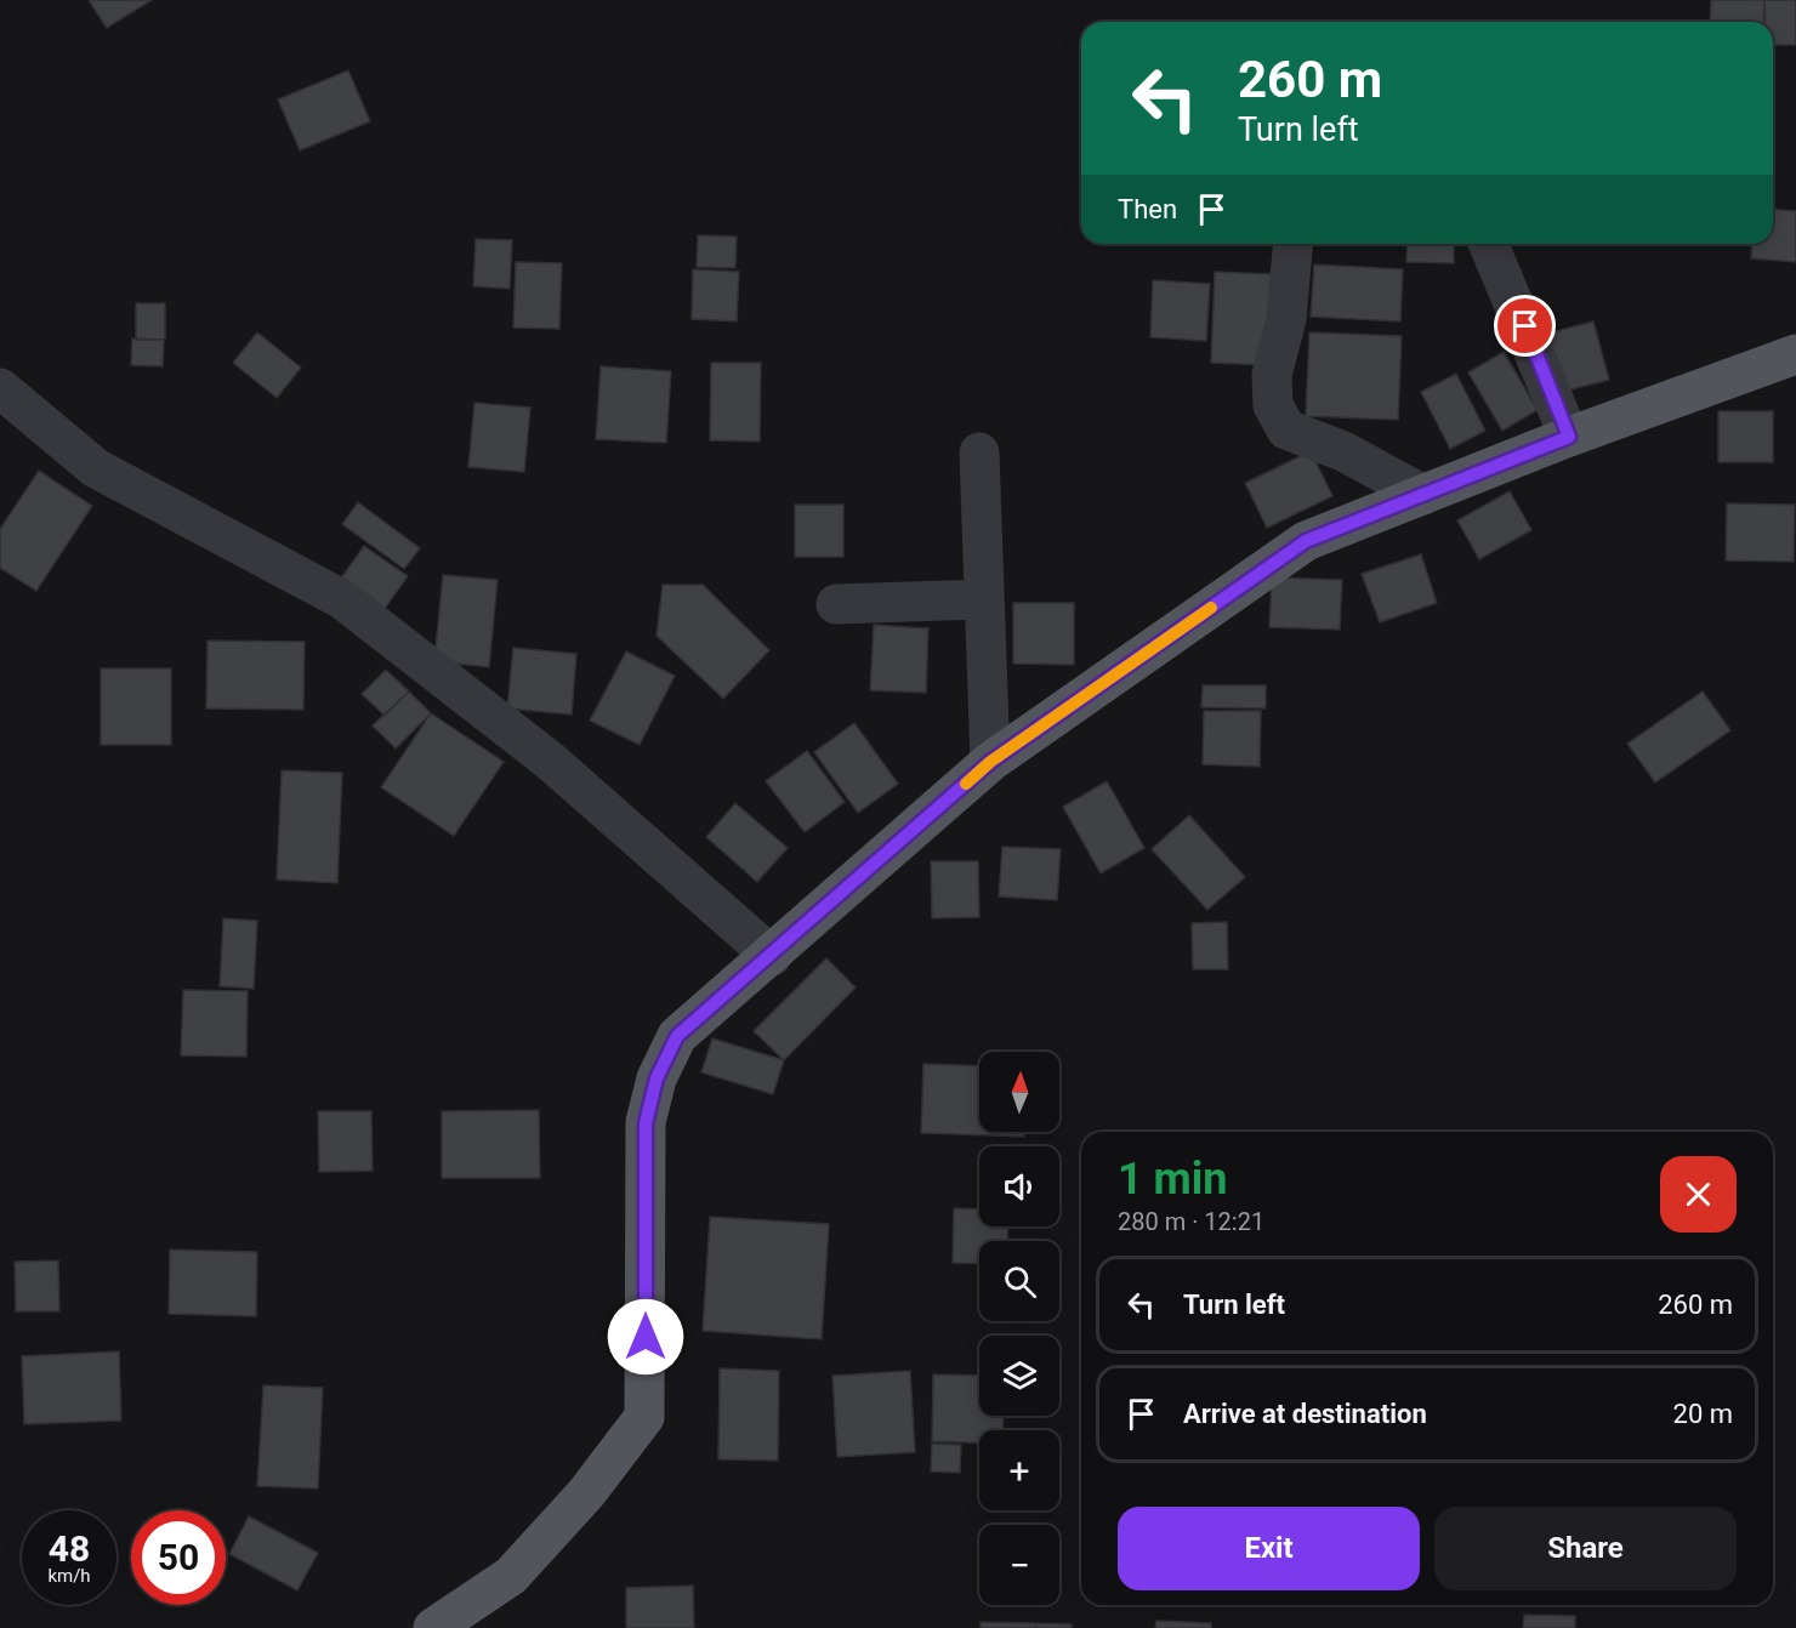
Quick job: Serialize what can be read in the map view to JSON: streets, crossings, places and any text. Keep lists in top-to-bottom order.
{
  "north": "top",
  "page": {
    "turn": ["260 m", "Turn left"],
    "then": "Then",
    "map_buttons": ["+", "−"],
    "heading": ["1 min", "280 m · 12:21"],
    "list": [
      {
        "name": "Turn left",
        "value": "260 m"
      },
      {
        "name": "Arrive at destination",
        "value": "20 m"
      }
    ],
    "buttons": ["Exit", "Share"],
    "speed": "48 km/h",
    "limit": "50"
  }
}
